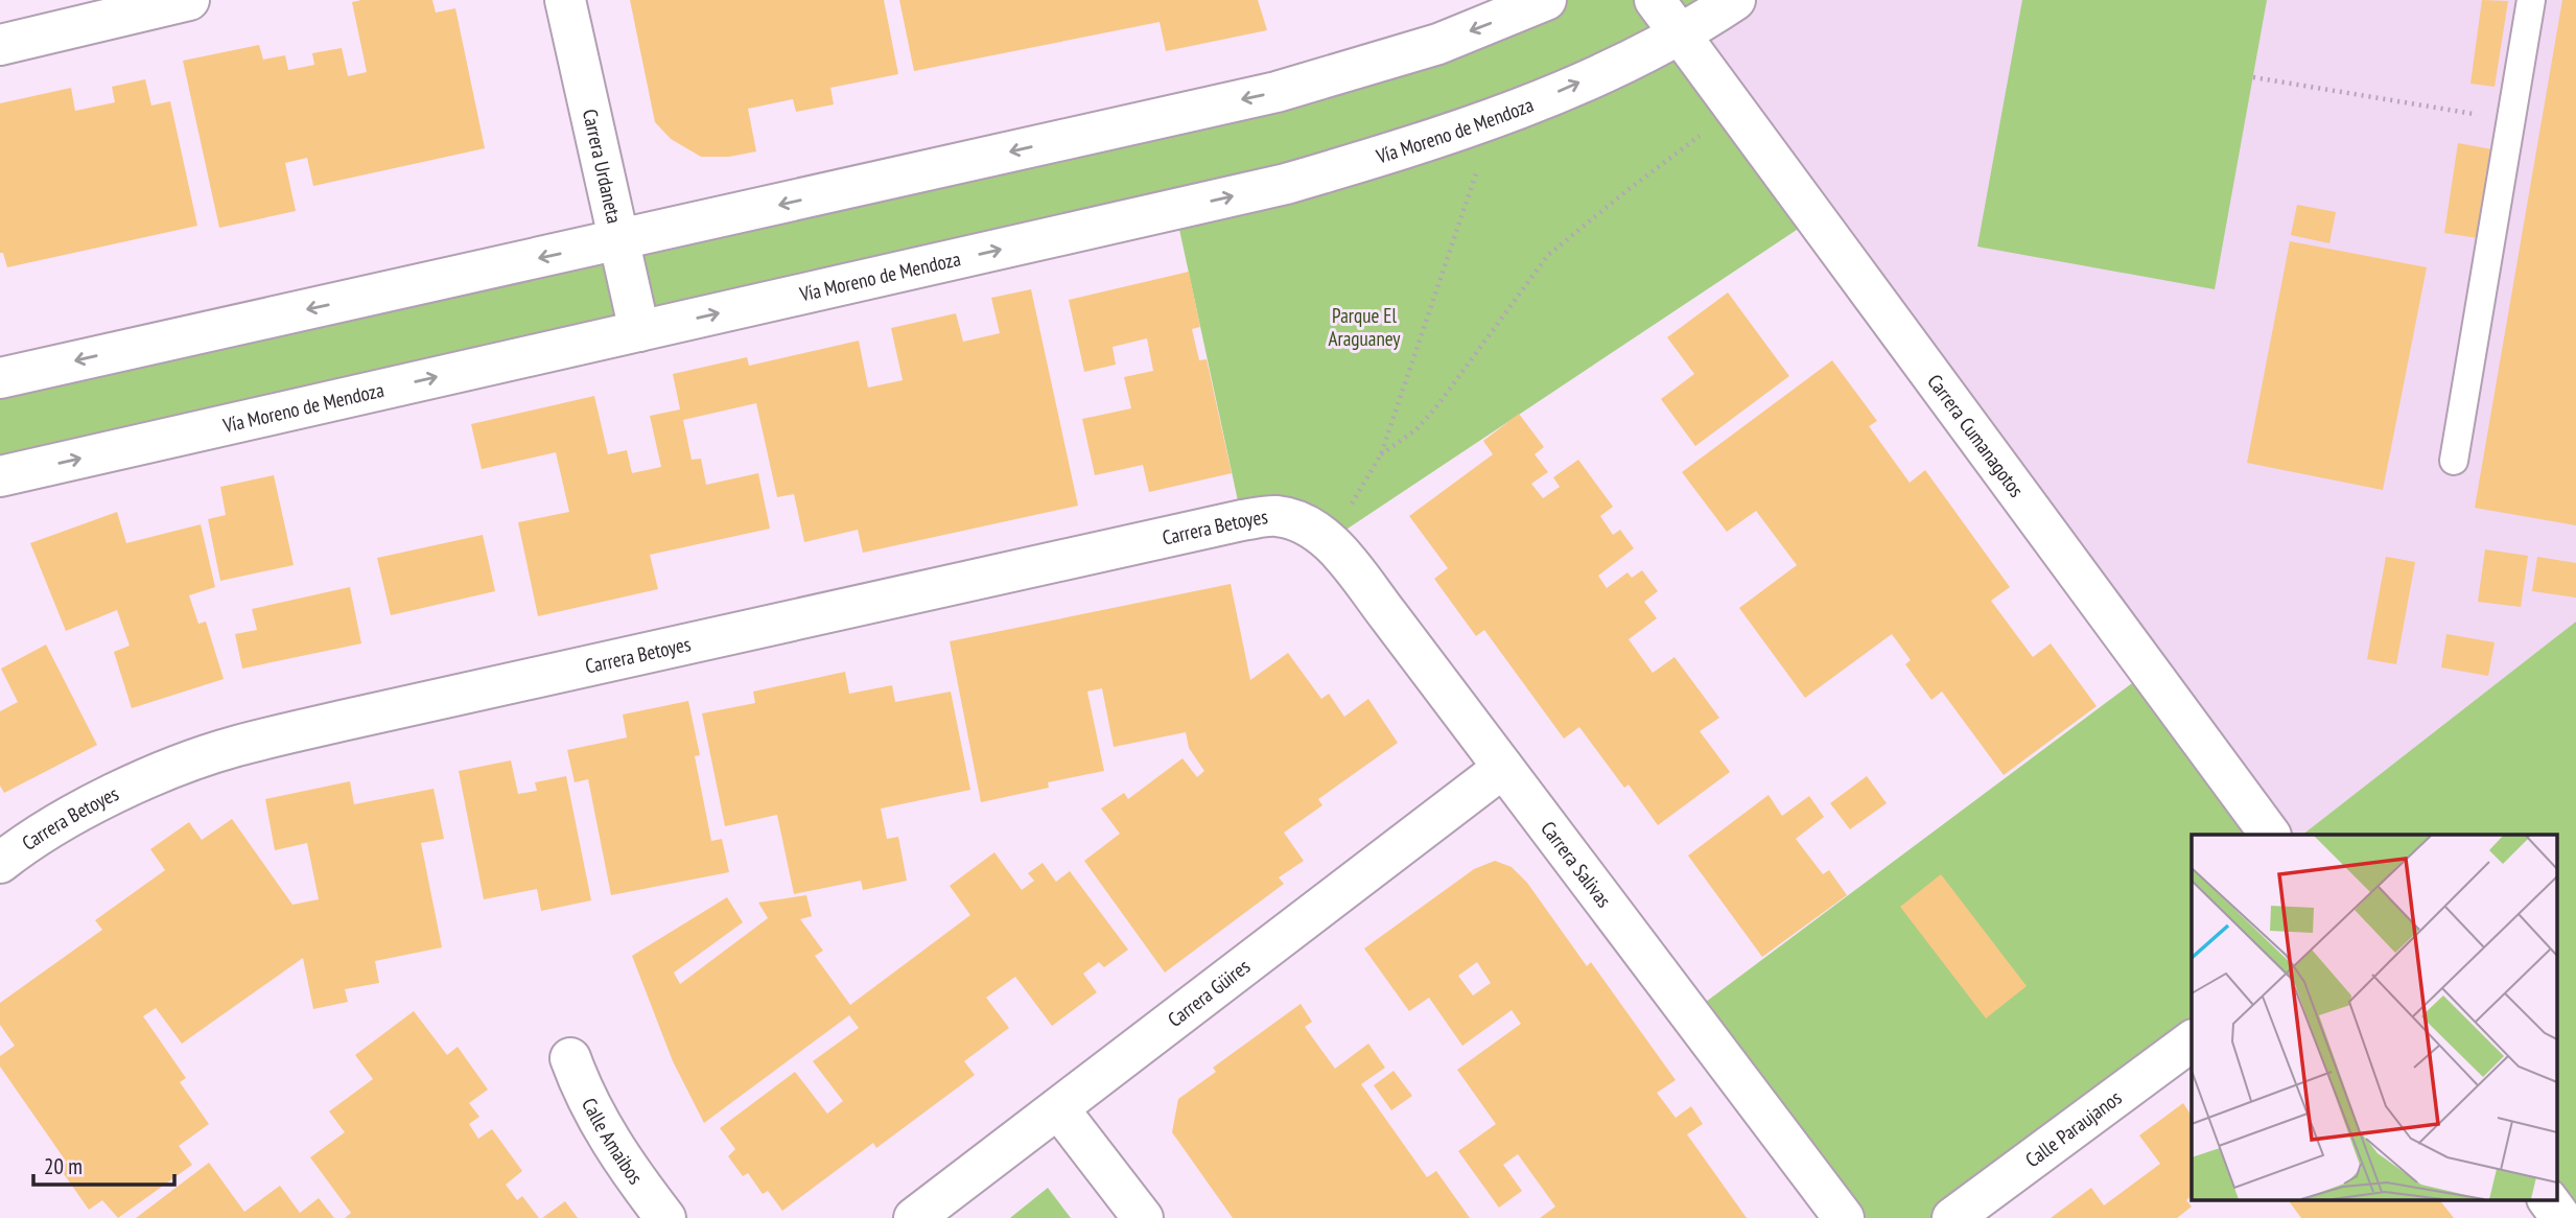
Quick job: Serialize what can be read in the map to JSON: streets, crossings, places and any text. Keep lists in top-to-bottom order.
{
  "streets": {
    "street": [
      "Vía Moreno de Mendoza",
      "Carrera Urdaneta",
      "Carrera Cumanagotos",
      "Carrera Betoyes",
      "Carrera Salivas",
      "Carrera Güires",
      "Calle Paraujanos",
      "Calle Amaibos"
    ]
  },
  "crossings": [
    ["Vía Moreno de Mendoza", "Carrera Urdaneta"],
    ["Vía Moreno de Mendoza", "Carrera Cumanagotos"],
    ["Carrera Betoyes", "Carrera Salivas"],
    ["Carrera Salivas", "Carrera Güires"]
  ],
  "parks": ["Parque El Araguaney"],
  "scale_bar": "20 m"
}
